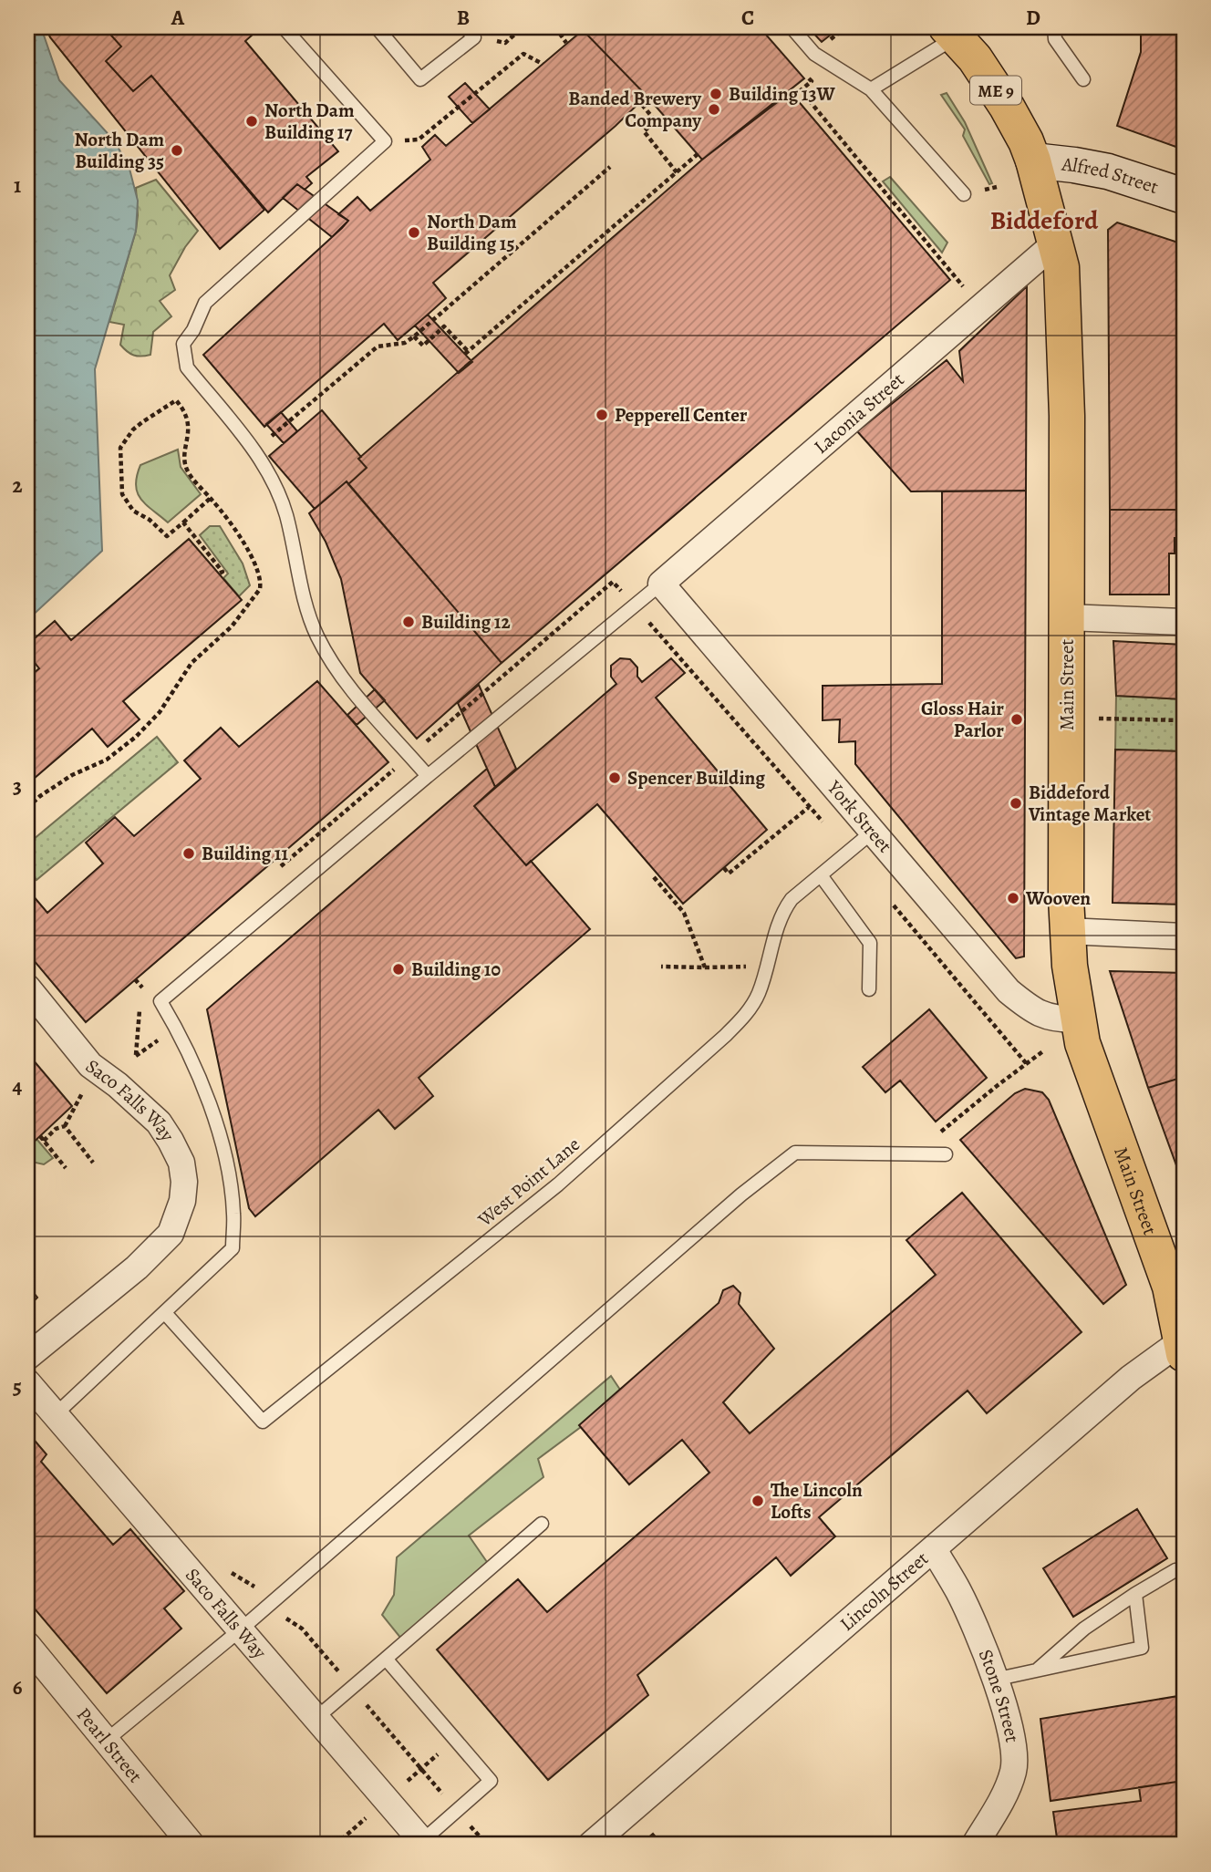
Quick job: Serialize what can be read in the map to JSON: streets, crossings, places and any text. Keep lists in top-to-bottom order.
{
  "streets": {
    "main road": ["ME 9", "Alfred Street", "Main Street"],
    "street": [
      "Laconia Street",
      "York Street",
      "Saco Falls Way",
      "Lincoln Street",
      "Stone Street",
      "Pearl Street"
    ],
    "lane": ["West Point Lane"]
  },
  "crossings": [
    ["Alfred Street", "Main Street"],
    ["Laconia Street", "Main Street"],
    ["Laconia Street", "York Street"],
    ["Main Street", "York Street"],
    ["Main Street", "Lincoln Street"],
    ["York Street", "West Point Lane"],
    ["Lincoln Street", "Stone Street"]
  ],
  "districts": ["Biddeford"],
  "places": [
    "Building 13W",
    "Banded Brewery Company",
    "North Dam Building 17",
    "North Dam Building 35",
    "North Dam Building 15",
    "Pepperell Center",
    "Building 12",
    "Gloss Hair Parlor",
    "Spencer Building",
    "Biddeford Vintage Market",
    "Building 11",
    "Wooven",
    "Building 10",
    "The Lincoln Lofts"
  ],
  "grid": {
    "columns": [
      "A",
      "B",
      "C",
      "D"
    ],
    "rows": [
      "1",
      "2",
      "3",
      "4",
      "5",
      "6"
    ]
  }
}
